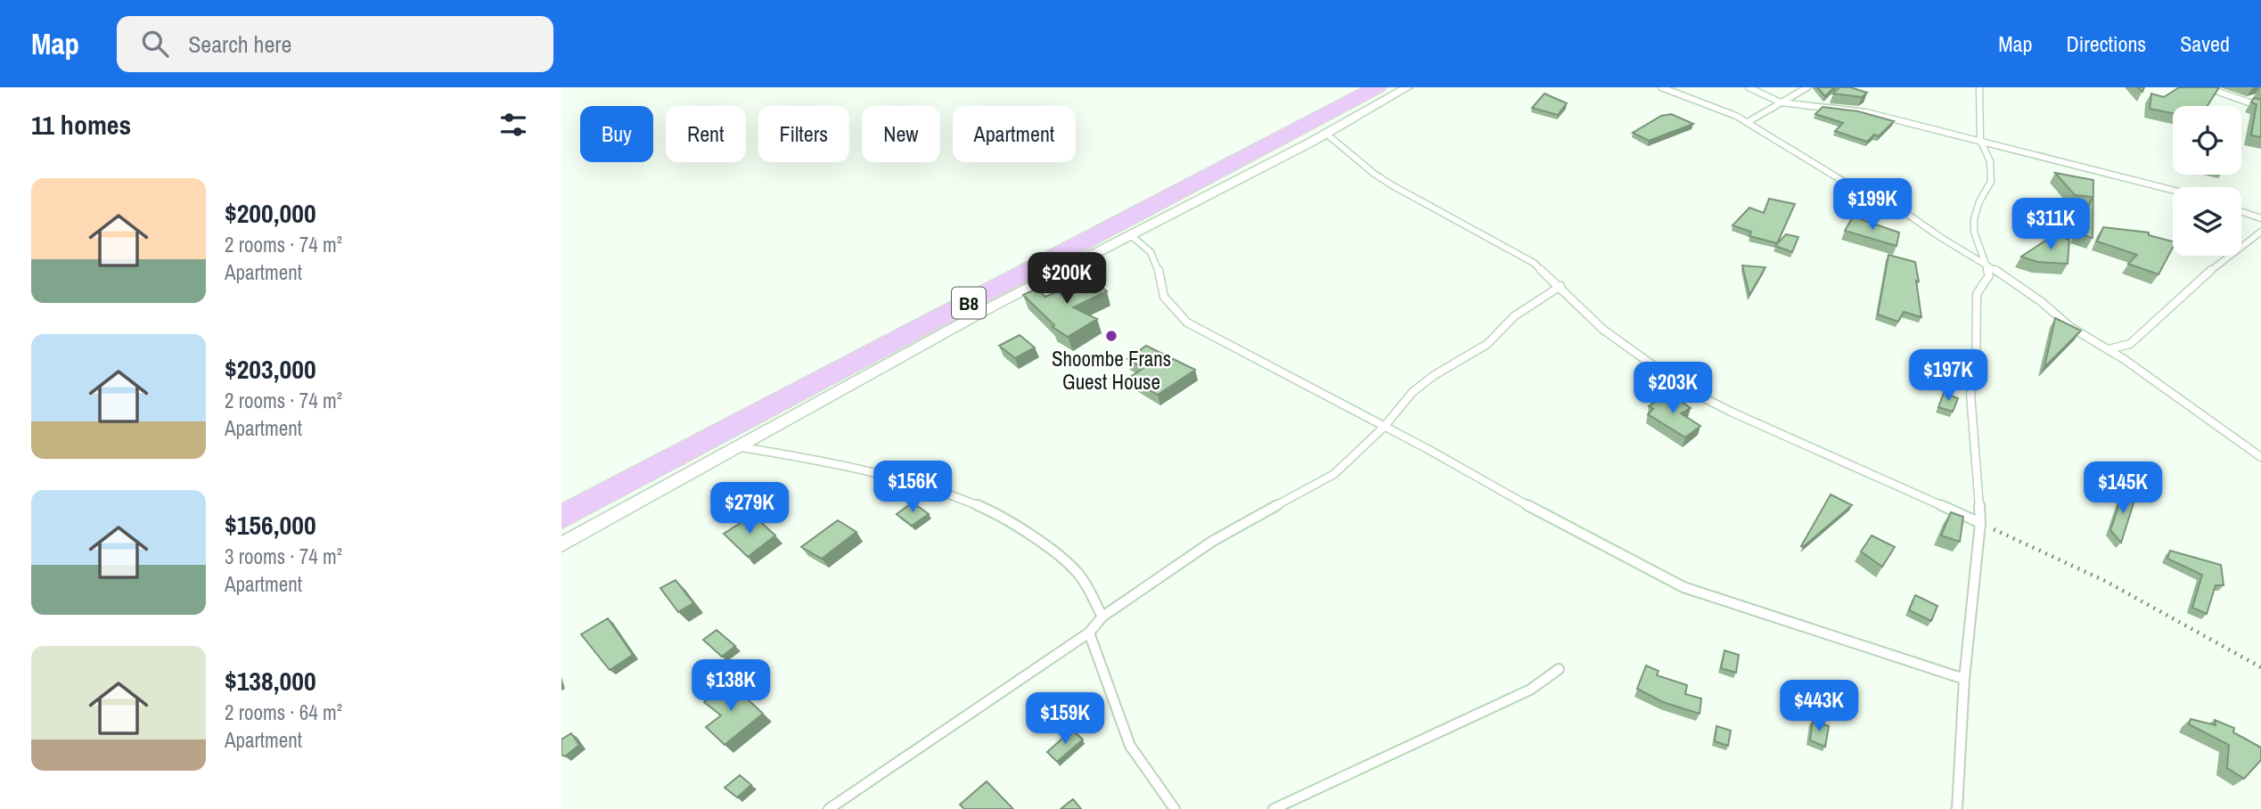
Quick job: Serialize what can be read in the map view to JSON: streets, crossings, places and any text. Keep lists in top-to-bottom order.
{
  "streets": {
    "highway": ["B8"]
  },
  "places": ["Shoombe Frans Guest House"],
  "page": {
    "header": "Map",
    "search": "Search here",
    "nav": ["Map", "Directions", "Saved"],
    "heading": "11 homes",
    "chip": [
      "Buy",
      "Rent",
      "Filters",
      "New",
      "Apartment"
    ],
    "list": [
      {
        "name": "$200,000",
        "note": "2 rooms · 74 m² · Apartment"
      },
      {
        "name": "$203,000",
        "note": "2 rooms · 74 m² · Apartment"
      },
      {
        "name": "$156,000",
        "note": "3 rooms · 74 m² · Apartment"
      },
      {
        "name": "$138,000",
        "note": "2 rooms · 64 m² · Apartment"
      }
    ],
    "price": [
      "$199K",
      "$311K",
      "$200K",
      "$197K",
      "$203K",
      "$156K",
      "$145K",
      "$279K",
      "$138K",
      "$443K",
      "$159K"
    ]
  }
}
